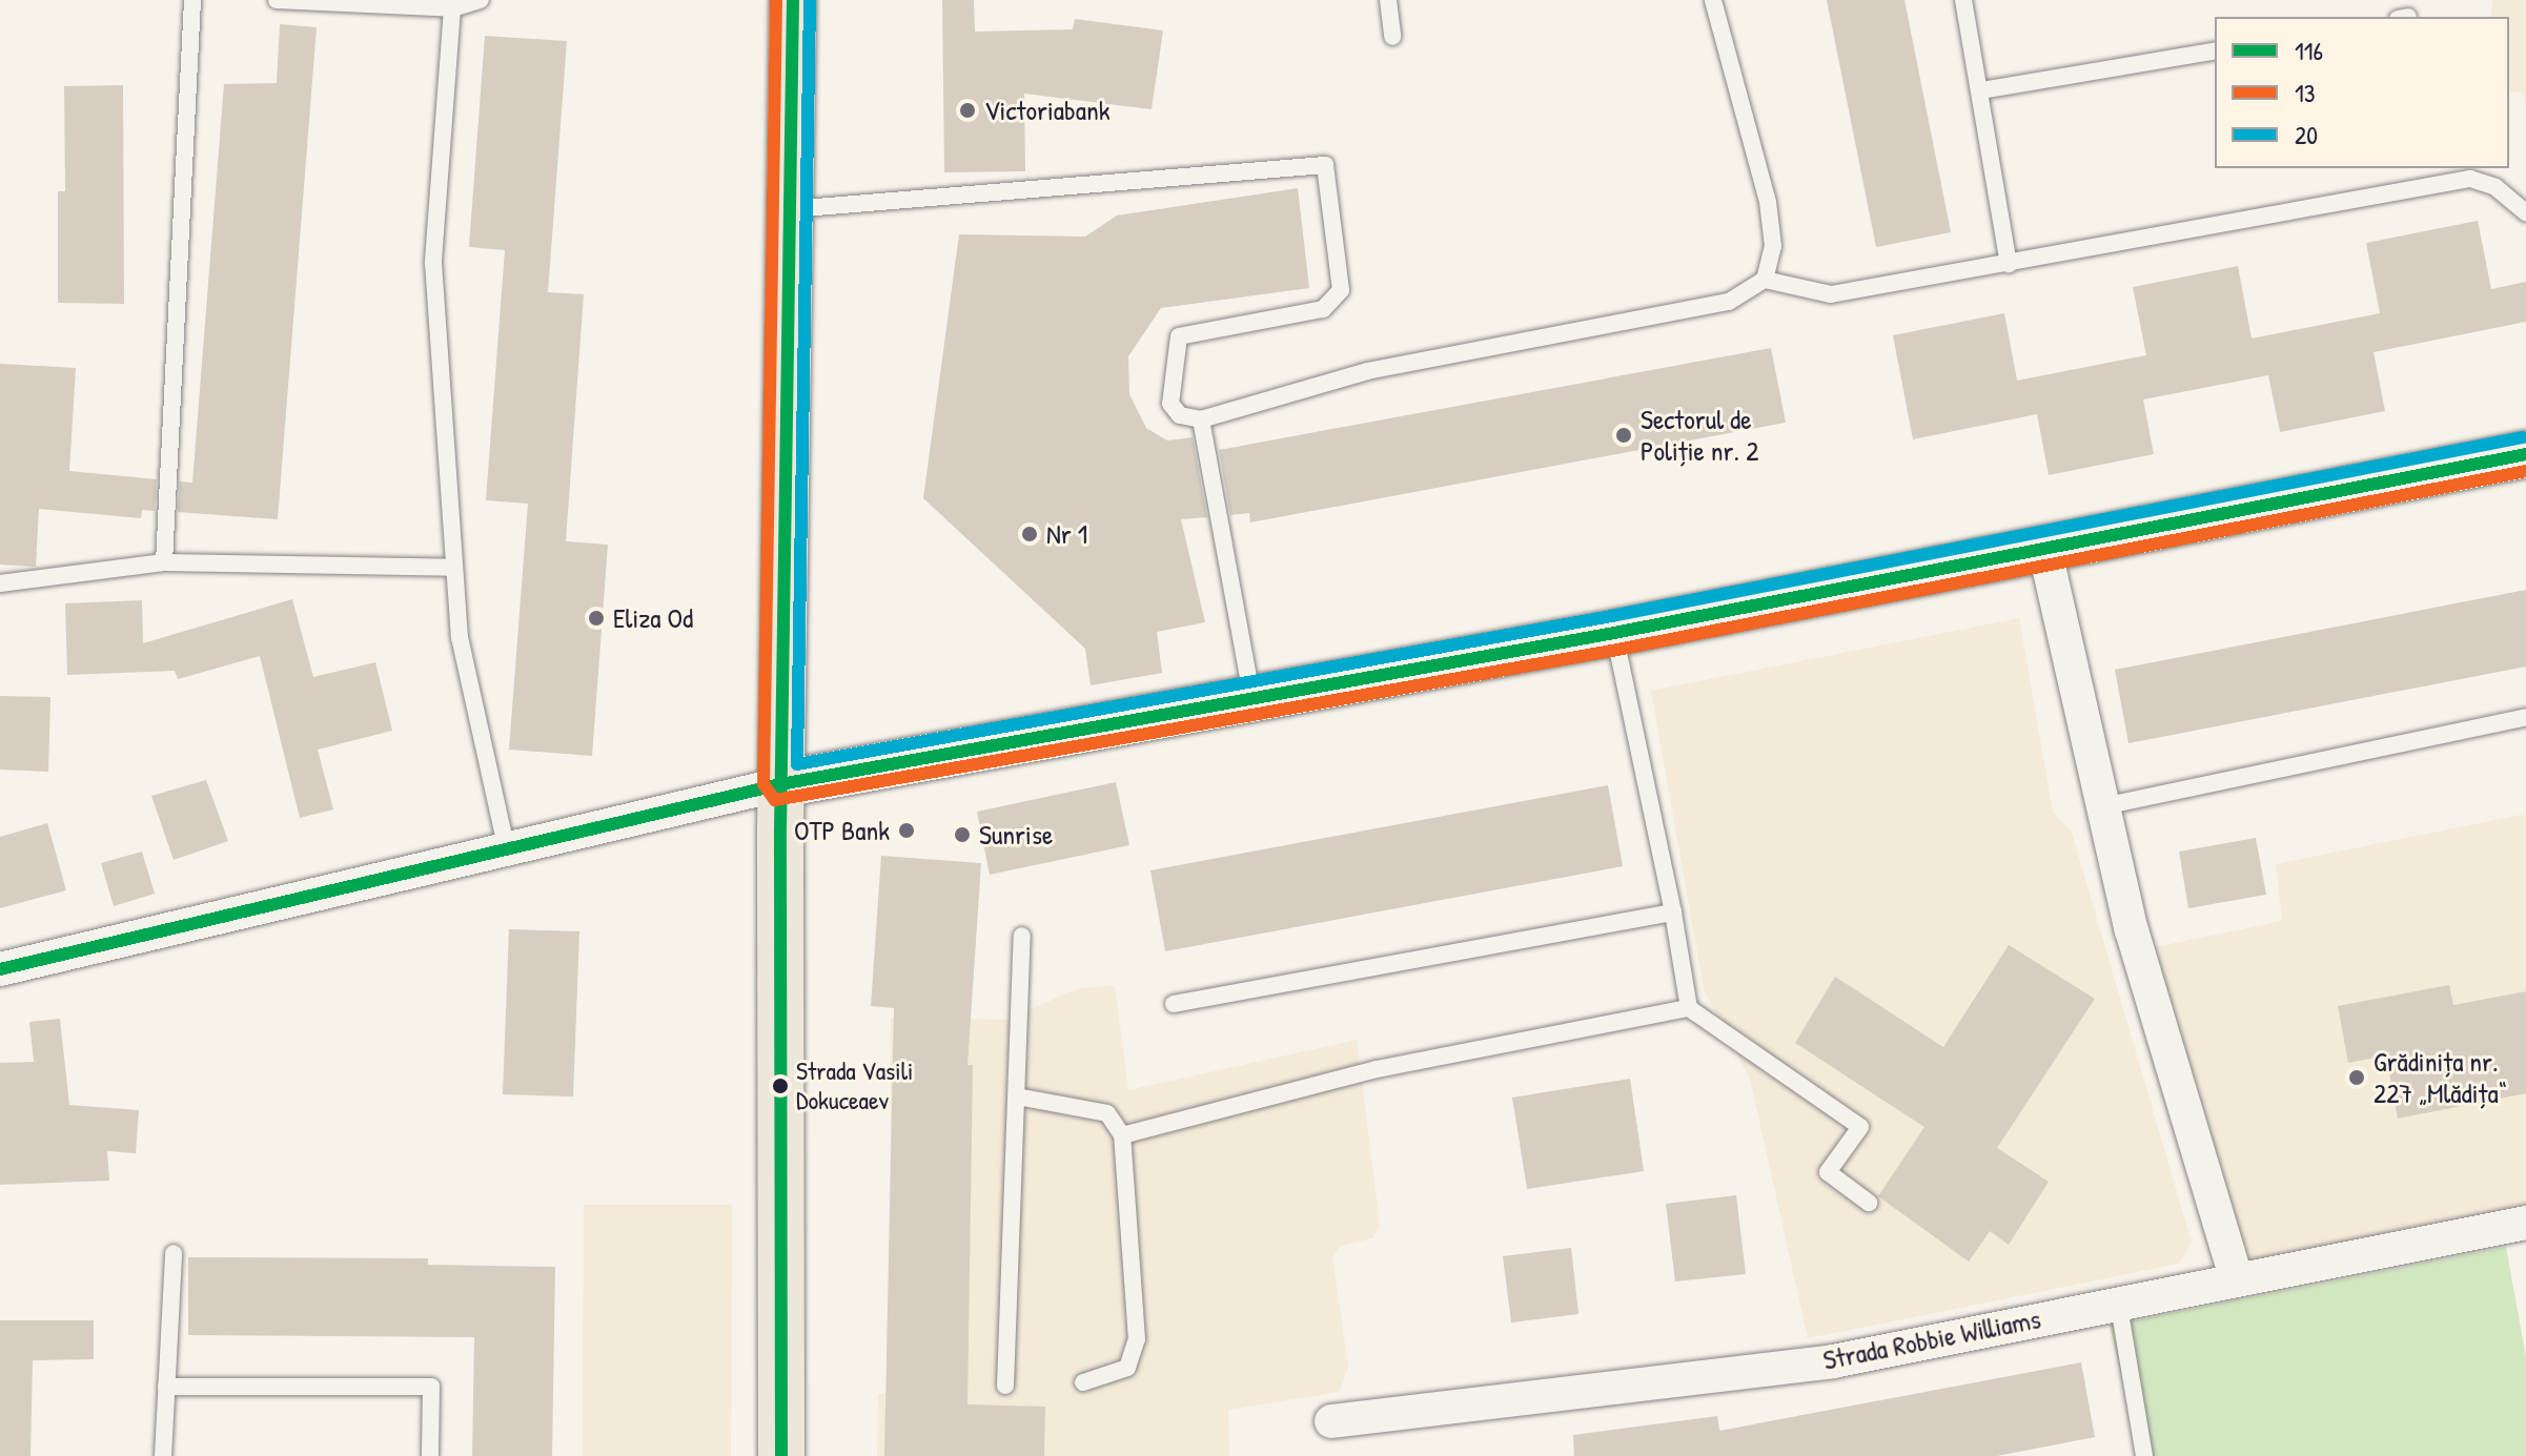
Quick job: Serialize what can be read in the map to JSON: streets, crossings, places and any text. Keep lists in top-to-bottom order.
{
  "streets": {
    "street": ["Strada Robbie Williams"]
  },
  "places": [
    "Victoriabank",
    "Sectorul de Poliție nr. 2",
    "Nr 1",
    "Eliza Od",
    "OTP Bank",
    "Sunrise",
    "Grădinița nr. 227 „Mlădița“",
    "Strada Vasili Dokuceaev"
  ],
  "lines": ["transit line 116", "transit line 13", "transit line 20"],
  "legend": ["116", "13", "20"]
}
